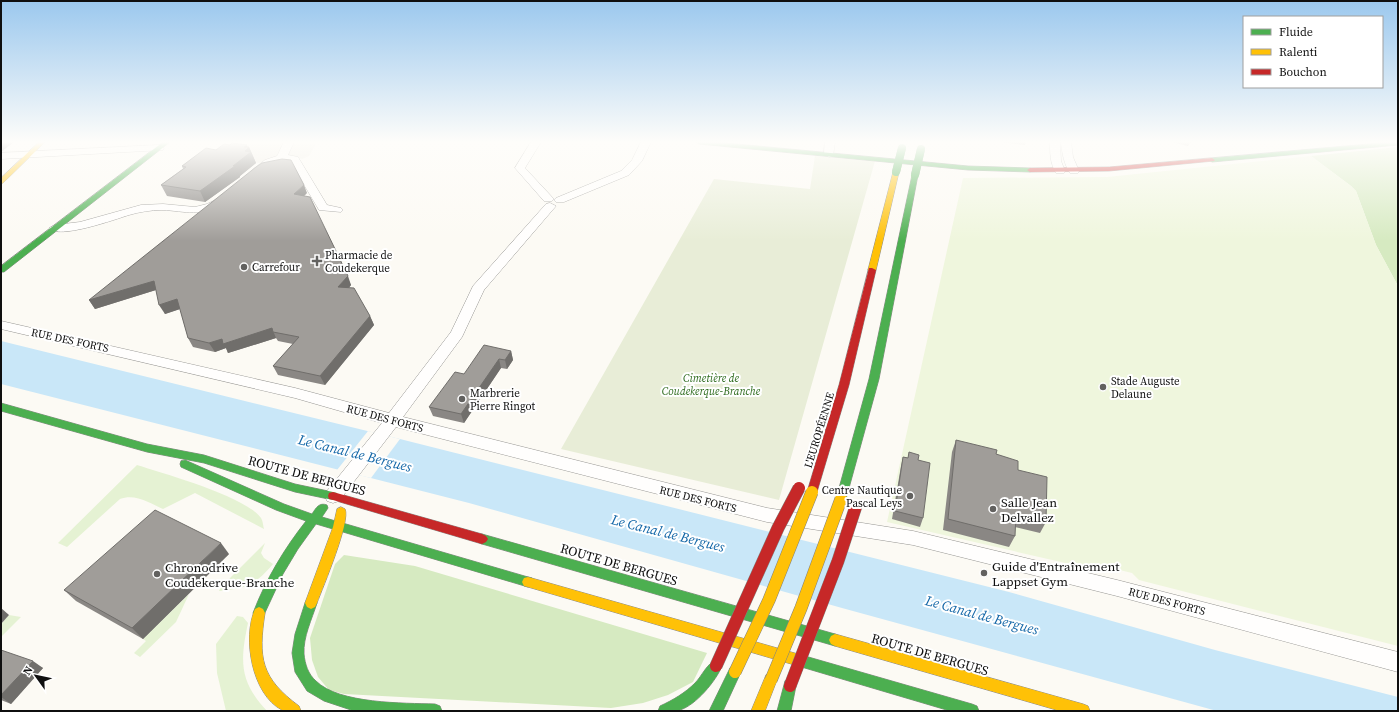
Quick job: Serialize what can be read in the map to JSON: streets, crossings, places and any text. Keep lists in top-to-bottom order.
{
  "streets": {
    "main road": ["L'EUROPÉENNE", "ROUTE DE BERGUES"],
    "street": ["RUE DES FORTS"]
  },
  "water": ["Le Canal de Bergues"],
  "parks": ["Cimetière de Coudekerque-Branche"],
  "places": {
    "health": ["Pharmacie de Coudekerque"],
    "other": [
      "Carrefour",
      "Stade Auguste Delaune",
      "Marbrerie Pierre Ringot",
      "Centre Nautique Pascal Leys",
      "Salle Jean Delvallez",
      "Guide d'Entraînement Lappset Gym",
      "Chronodrive Coudekerque-Branche"
    ]
  },
  "legend": ["Fluide", "Ralenti", "Bouchon"],
  "north": "top left"
}
